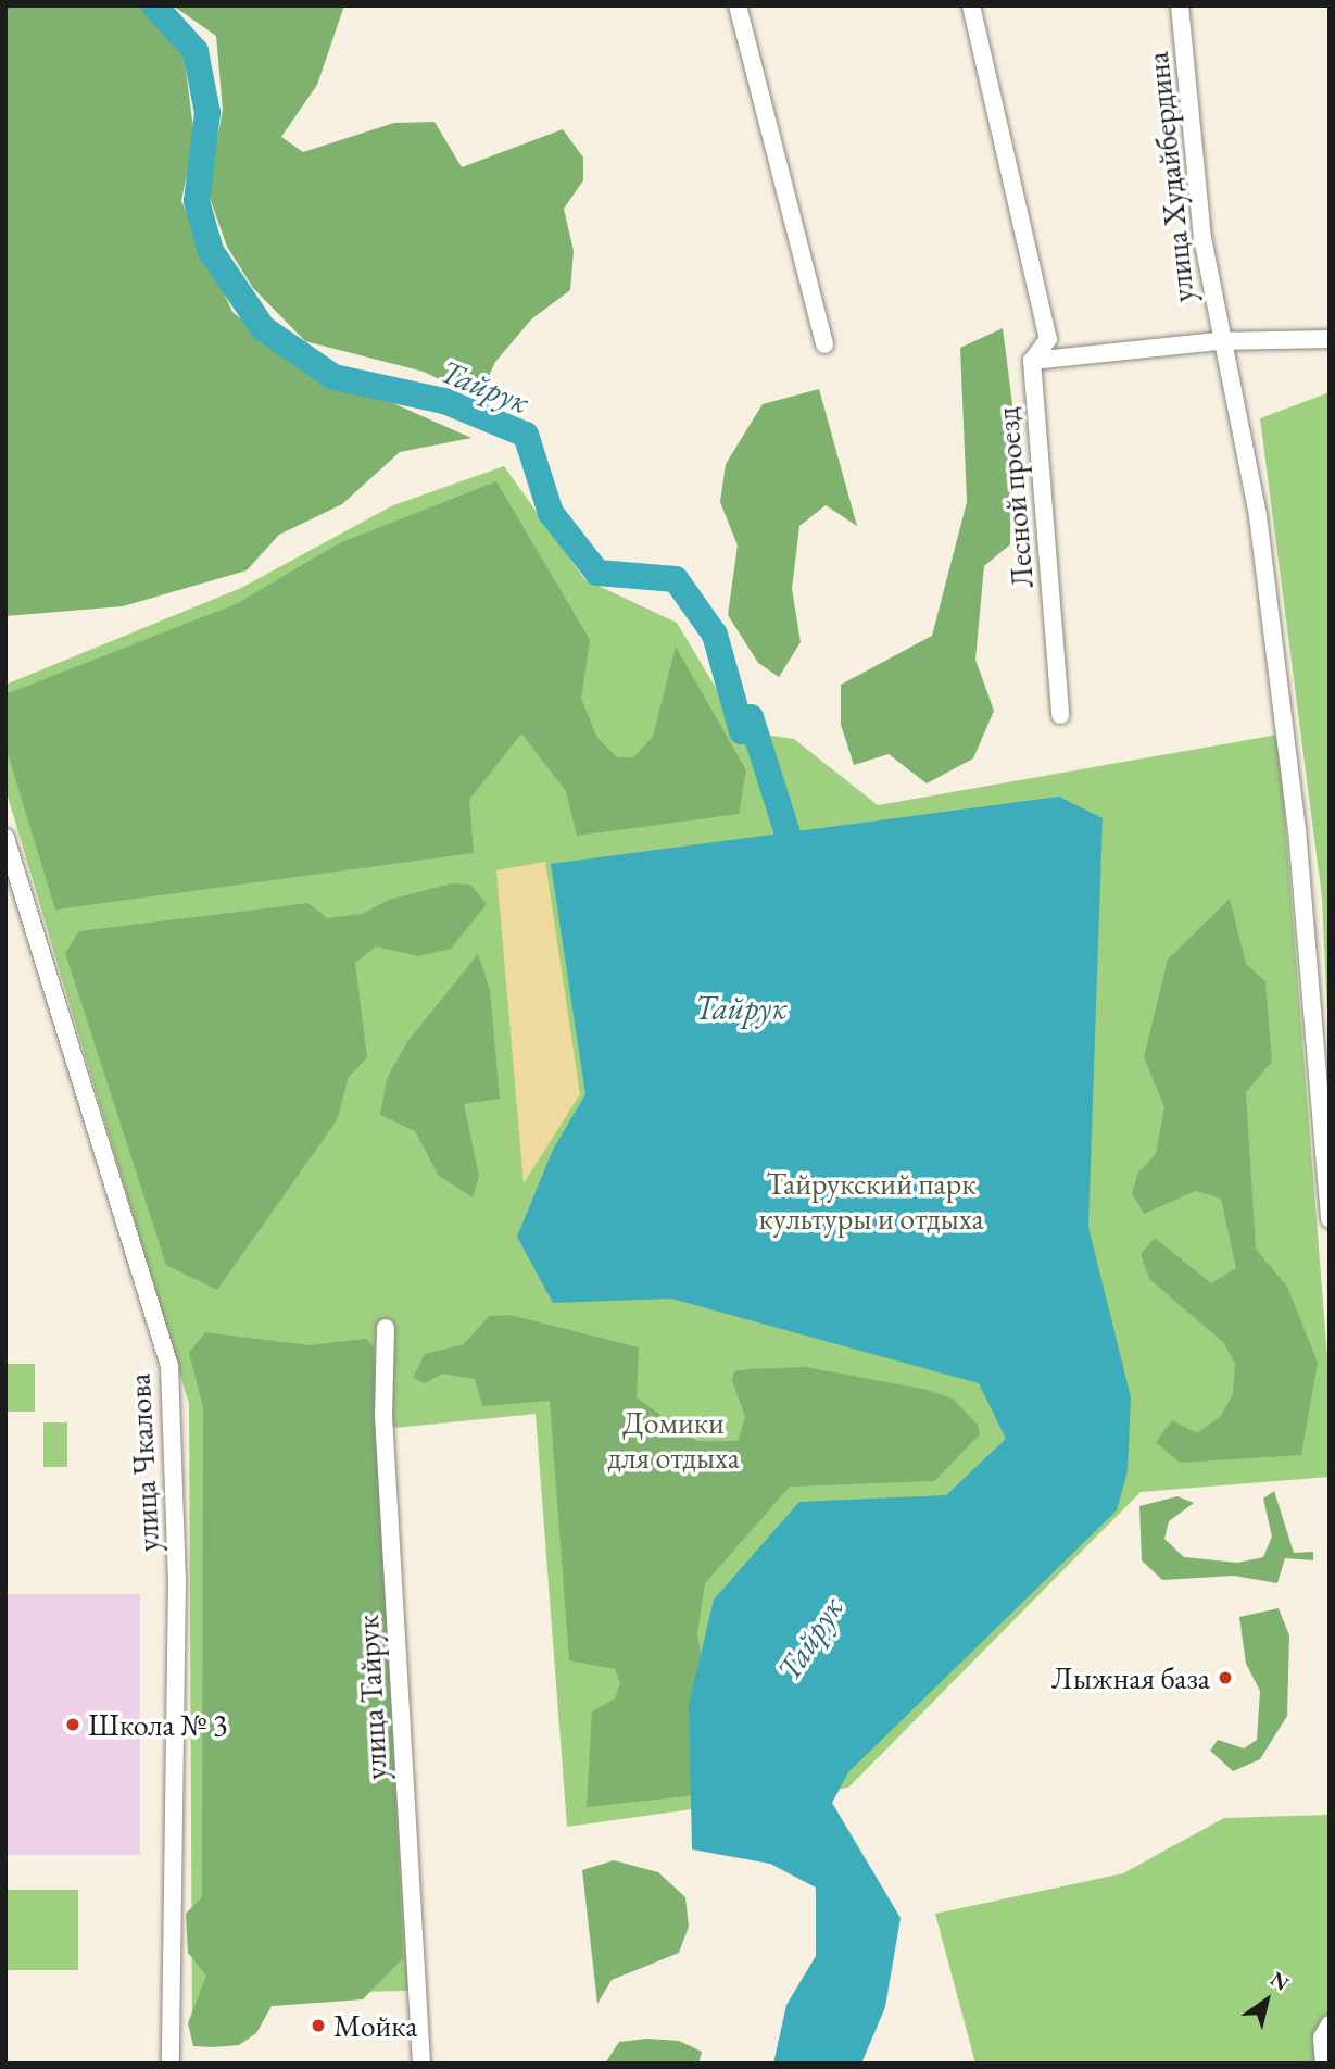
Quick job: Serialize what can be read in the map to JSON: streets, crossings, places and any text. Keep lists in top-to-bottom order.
{
  "streets": {
    "street": [
      "улица Худайбердина",
      "Лесной проезд",
      "улица Чкалова",
      "улица Тайрук"
    ]
  },
  "water": ["Тайрук"],
  "parks": ["Тайрукский парк культуры и отдыха", "Домики для отдыха"],
  "places": ["Лыжная база", "Школа № 3", "Мойка"],
  "north": "top right"
}
